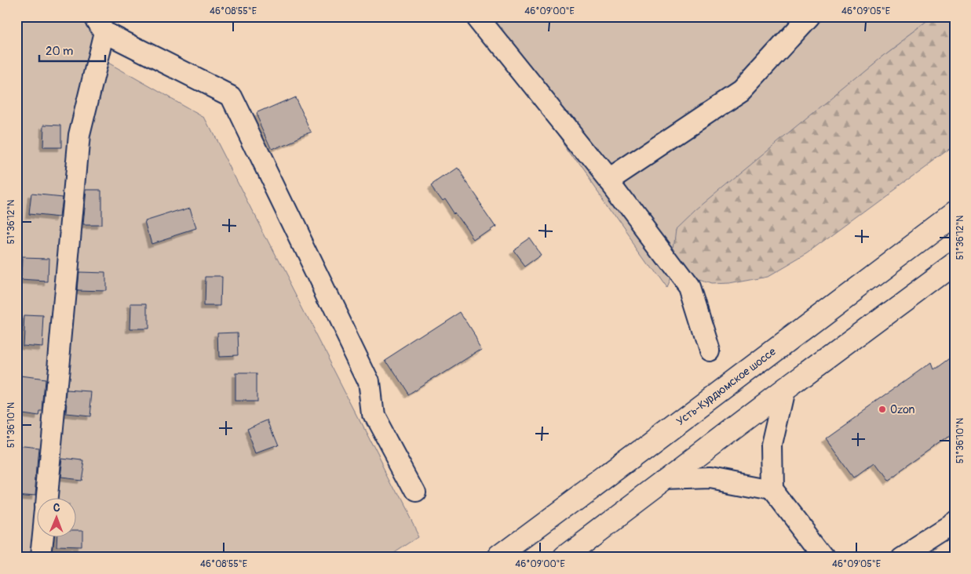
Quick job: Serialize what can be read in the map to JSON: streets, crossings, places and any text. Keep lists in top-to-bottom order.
{
  "streets": {
    "main road": ["Усть-Курдюмское шоссе"]
  },
  "places": ["Ozon"],
  "scale_bar": "20 m",
  "north": "top",
  "coordinates": [
    "46°08'55\"E",
    "46°09'00\"E",
    "46°09'05\"E",
    "51°36'12\"N",
    "51°36'10\"N"
  ]
}
